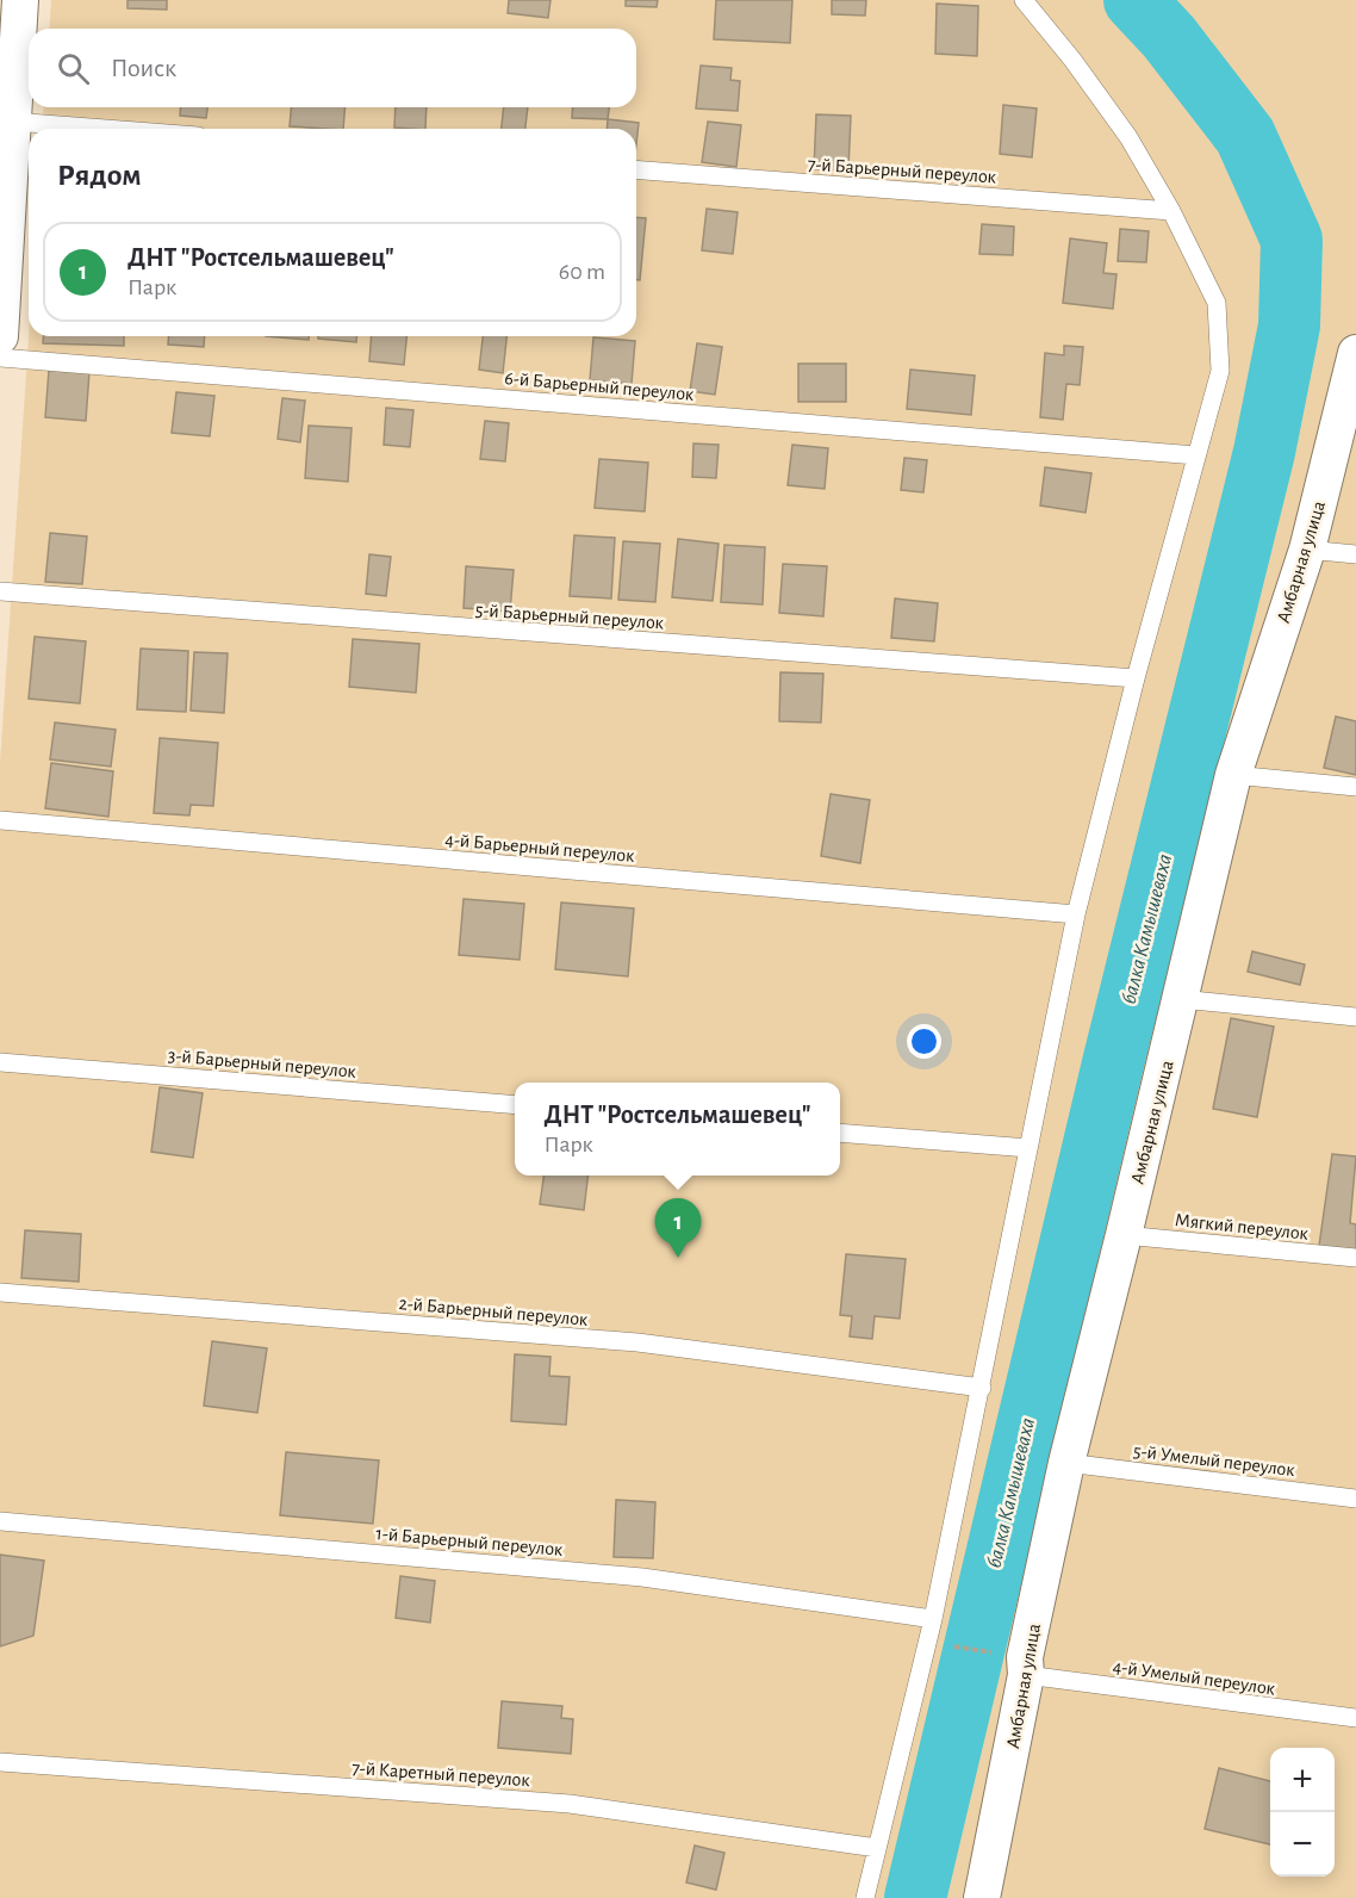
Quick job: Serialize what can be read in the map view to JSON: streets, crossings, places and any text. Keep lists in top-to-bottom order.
{
  "streets": {
    "street": ["Амбарная улица"],
    "lane": [
      "7-й Барьерный переулок",
      "6-й Барьерный переулок",
      "5-й Барьерный переулок",
      "4-й Барьерный переулок",
      "3-й Барьерный переулок",
      "Мягкий переулок",
      "2-й Барьерный переулок",
      "5-й Умелый переулок",
      "1-й Барьерный переулок",
      "4-й Умелый переулок",
      "7-й Каретный переулок"
    ]
  },
  "crossings": [
    ["Амбарная улица", "Мягкий переулок"],
    ["Амбарная улица", "5-й Умелый переулок"],
    ["Амбарная улица", "4-й Умелый переулок"]
  ],
  "water": ["балка Камышеваха"],
  "page": {
    "search": "Поиск",
    "heading": "Рядом",
    "list": [
      {
        "mark": "1",
        "name": "ДНТ \"Ростсельмашевец\"",
        "note": "Парк",
        "value": "60 m"
      }
    ],
    "popup": ["ДНТ \"Ростсельмашевец\"", "Парк"],
    "pins": "1",
    "map_buttons": ["+", "−"]
  }
}
